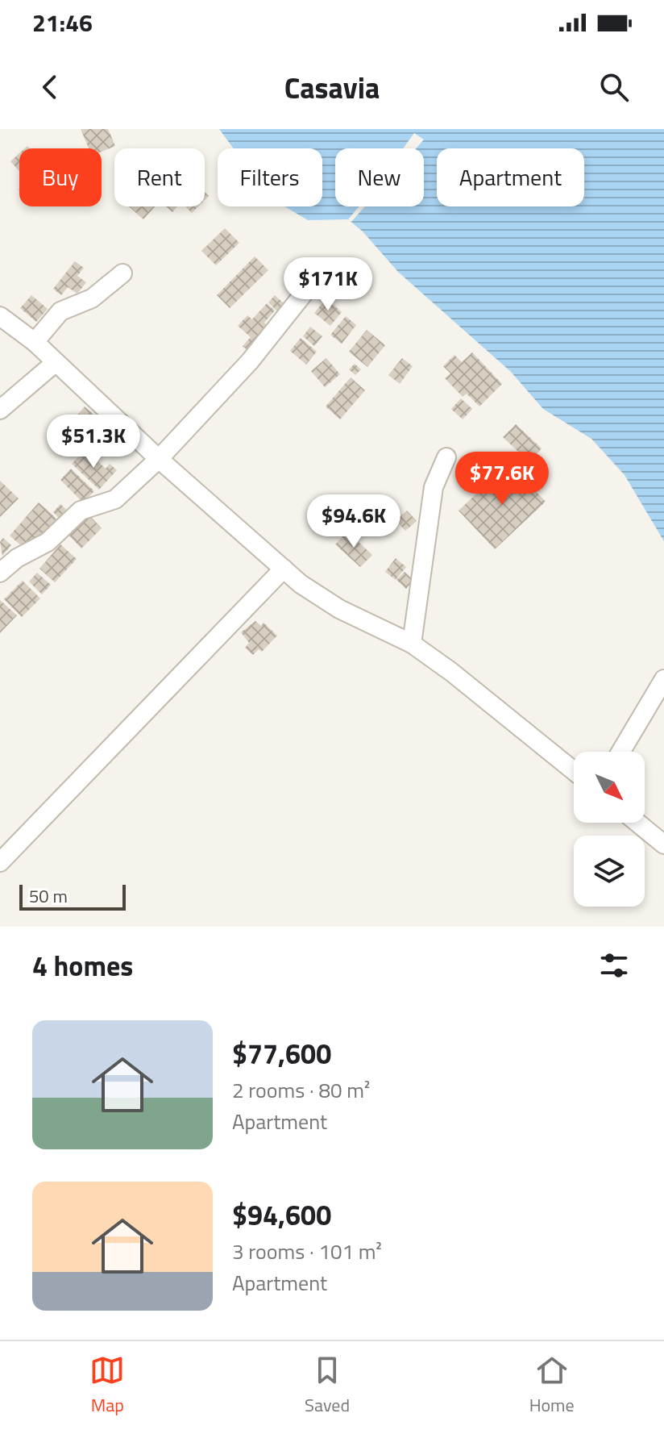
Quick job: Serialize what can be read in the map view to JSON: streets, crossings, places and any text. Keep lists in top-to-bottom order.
{
  "scale_bar": "50 m",
  "north": "bottom right",
  "page": {
    "status": "21:46",
    "header": "Casavia",
    "chip": [
      "Buy",
      "Rent",
      "Filters",
      "New",
      "Apartment"
    ],
    "price": [
      "$171K",
      "$51.3K",
      "$77.6K",
      "$94.6K"
    ],
    "scale": "50 m",
    "heading": "4 homes",
    "list": [
      {
        "name": "$77,600",
        "note": "2 rooms · 80 m² · Apartment"
      },
      {
        "name": "$94,600",
        "note": "3 rooms · 101 m² · Apartment"
      }
    ],
    "tabs": ["Map", "Saved", "Home"]
  }
}
